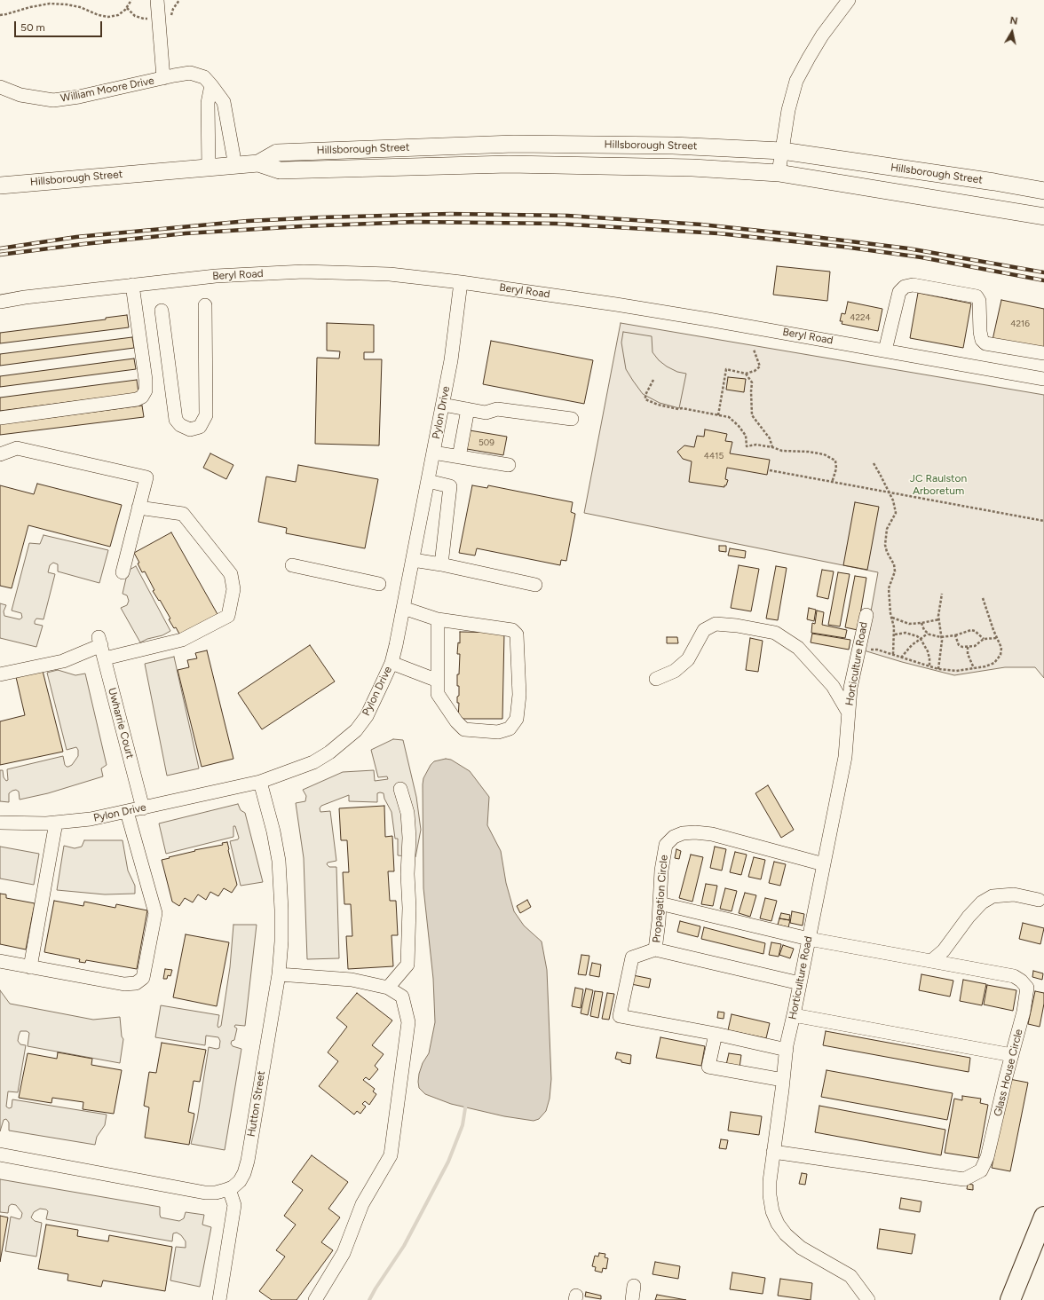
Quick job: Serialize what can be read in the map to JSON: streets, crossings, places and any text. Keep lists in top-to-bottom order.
{
  "streets": {
    "main road": ["Hillsborough Street"],
    "street": [
      "William Moore Drive",
      "Beryl Road",
      "Pylon Drive",
      "Horticulture Road",
      "Uwharrie Court",
      "Propagation Circle",
      "Glass House Circle",
      "Hutton Street"
    ]
  },
  "crossings": [
    ["William Moore Drive", "Hillsborough Street"],
    ["Beryl Road", "Pylon Drive"],
    ["Pylon Drive", "Uwharrie Court"],
    ["Pylon Drive", "Hutton Street"],
    ["Horticulture Road", "Propagation Circle"],
    ["Horticulture Road", "Glass House Circle"],
    ["Propagation Circle", "Glass House Circle"]
  ],
  "parks": ["JC Raulston Arboretum"],
  "house_numbers": [
    "4224",
    "4216",
    "509",
    "4415"
  ],
  "scale_bar": "50 m",
  "north": "top"
}
